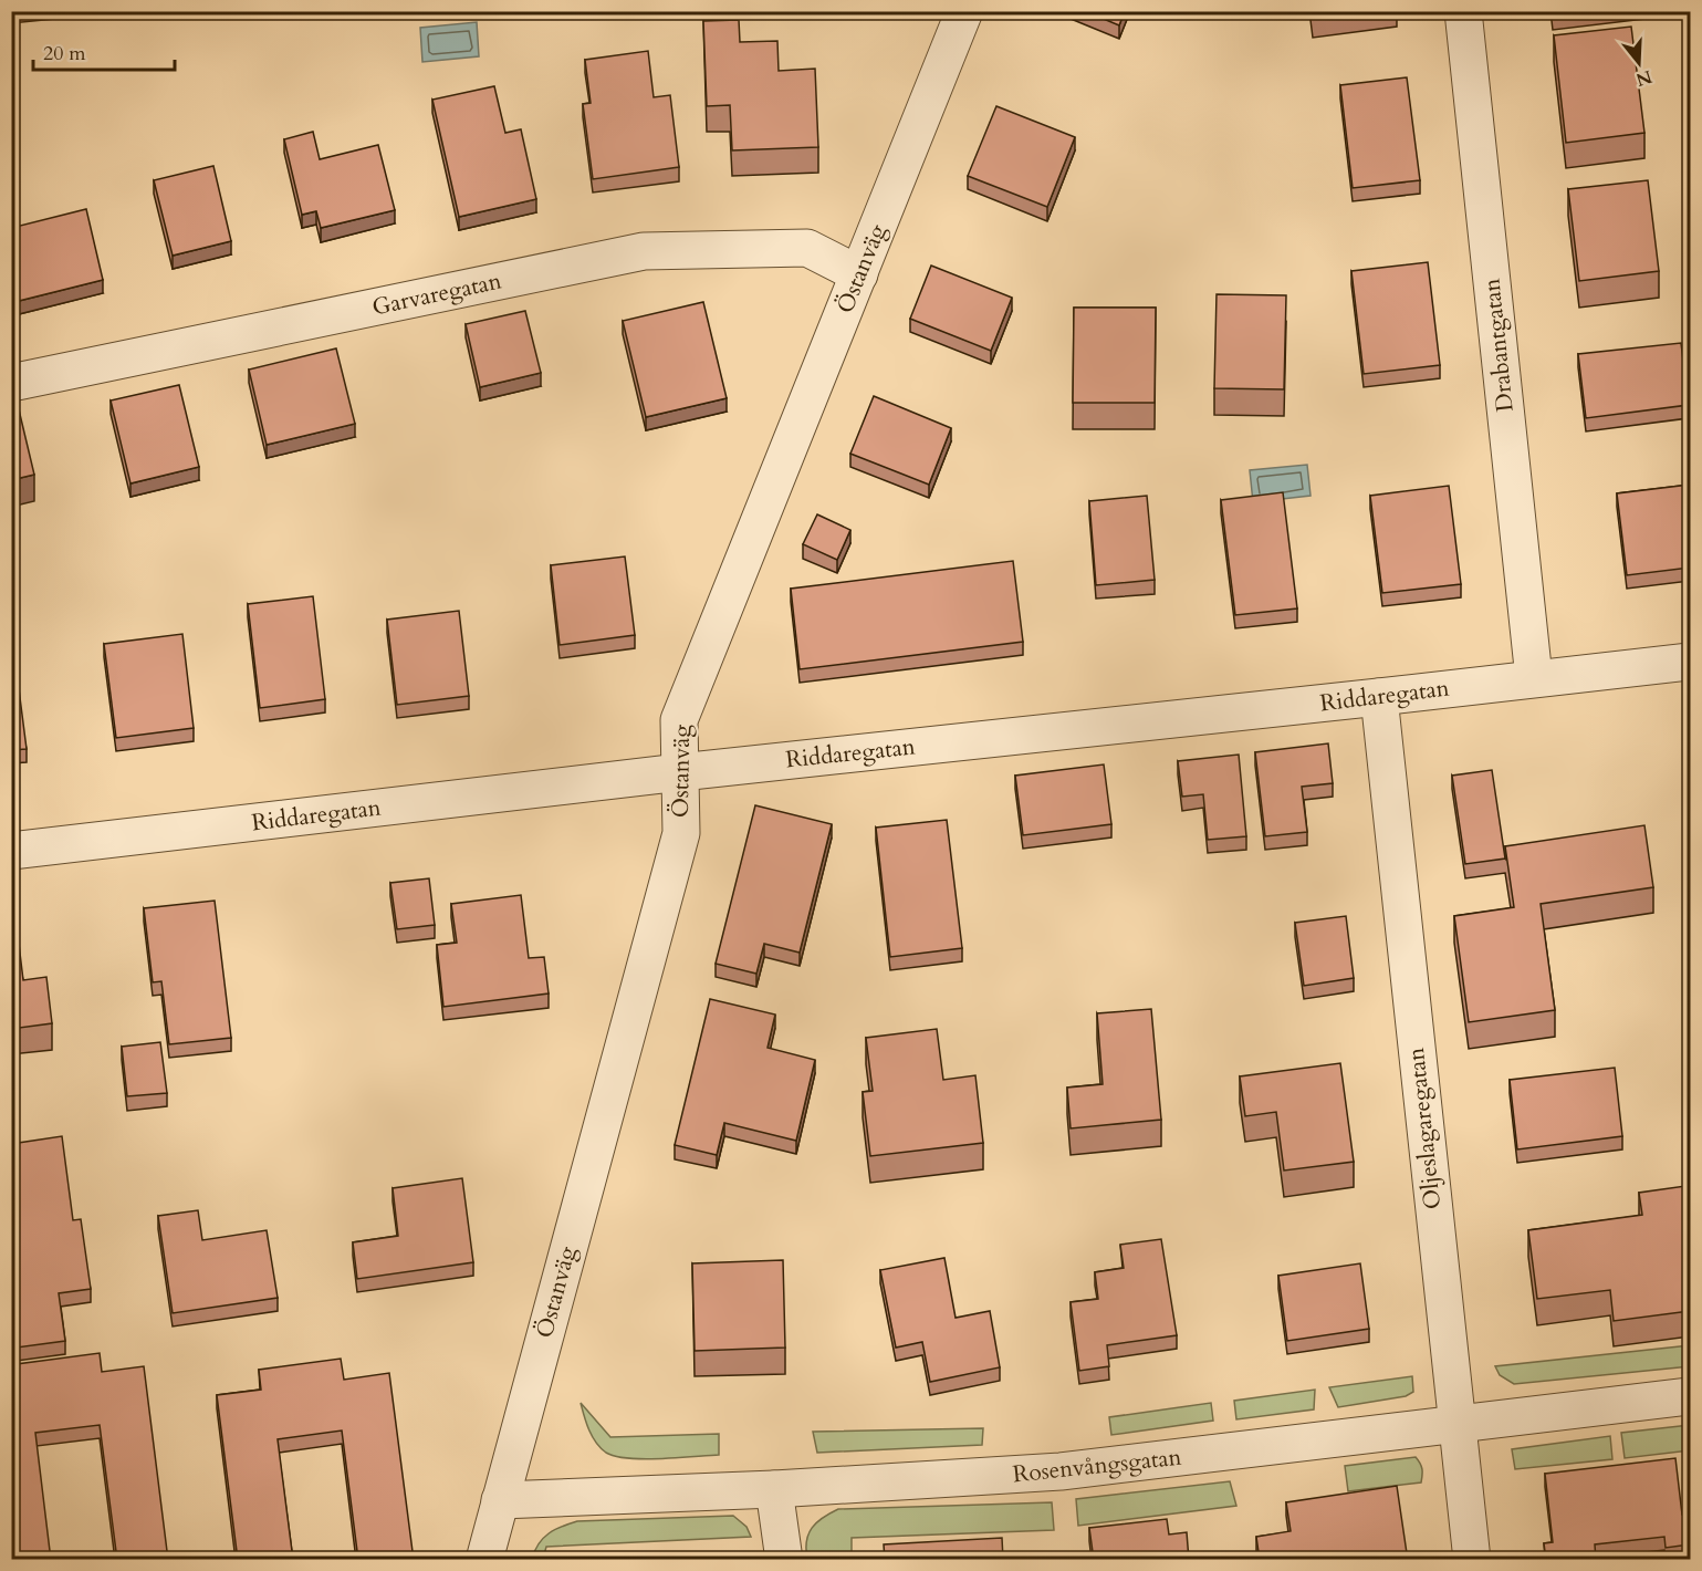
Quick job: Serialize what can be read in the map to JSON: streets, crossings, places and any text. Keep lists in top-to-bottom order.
{
  "streets": {
    "street": [
      "Östanväg",
      "Garvaregatan",
      "Drabantgatan",
      "Riddaregatan",
      "Oljeslagaregatan",
      "Rosenvångsgatan"
    ]
  },
  "crossings": [
    ["Östanväg", "Garvaregatan"],
    ["Östanväg", "Riddaregatan"],
    ["Östanväg", "Rosenvångsgatan"],
    ["Drabantgatan", "Riddaregatan"],
    ["Riddaregatan", "Oljeslagaregatan"],
    ["Oljeslagaregatan", "Rosenvångsgatan"]
  ],
  "scale_bar": "20 m",
  "north": "bottom"
}
